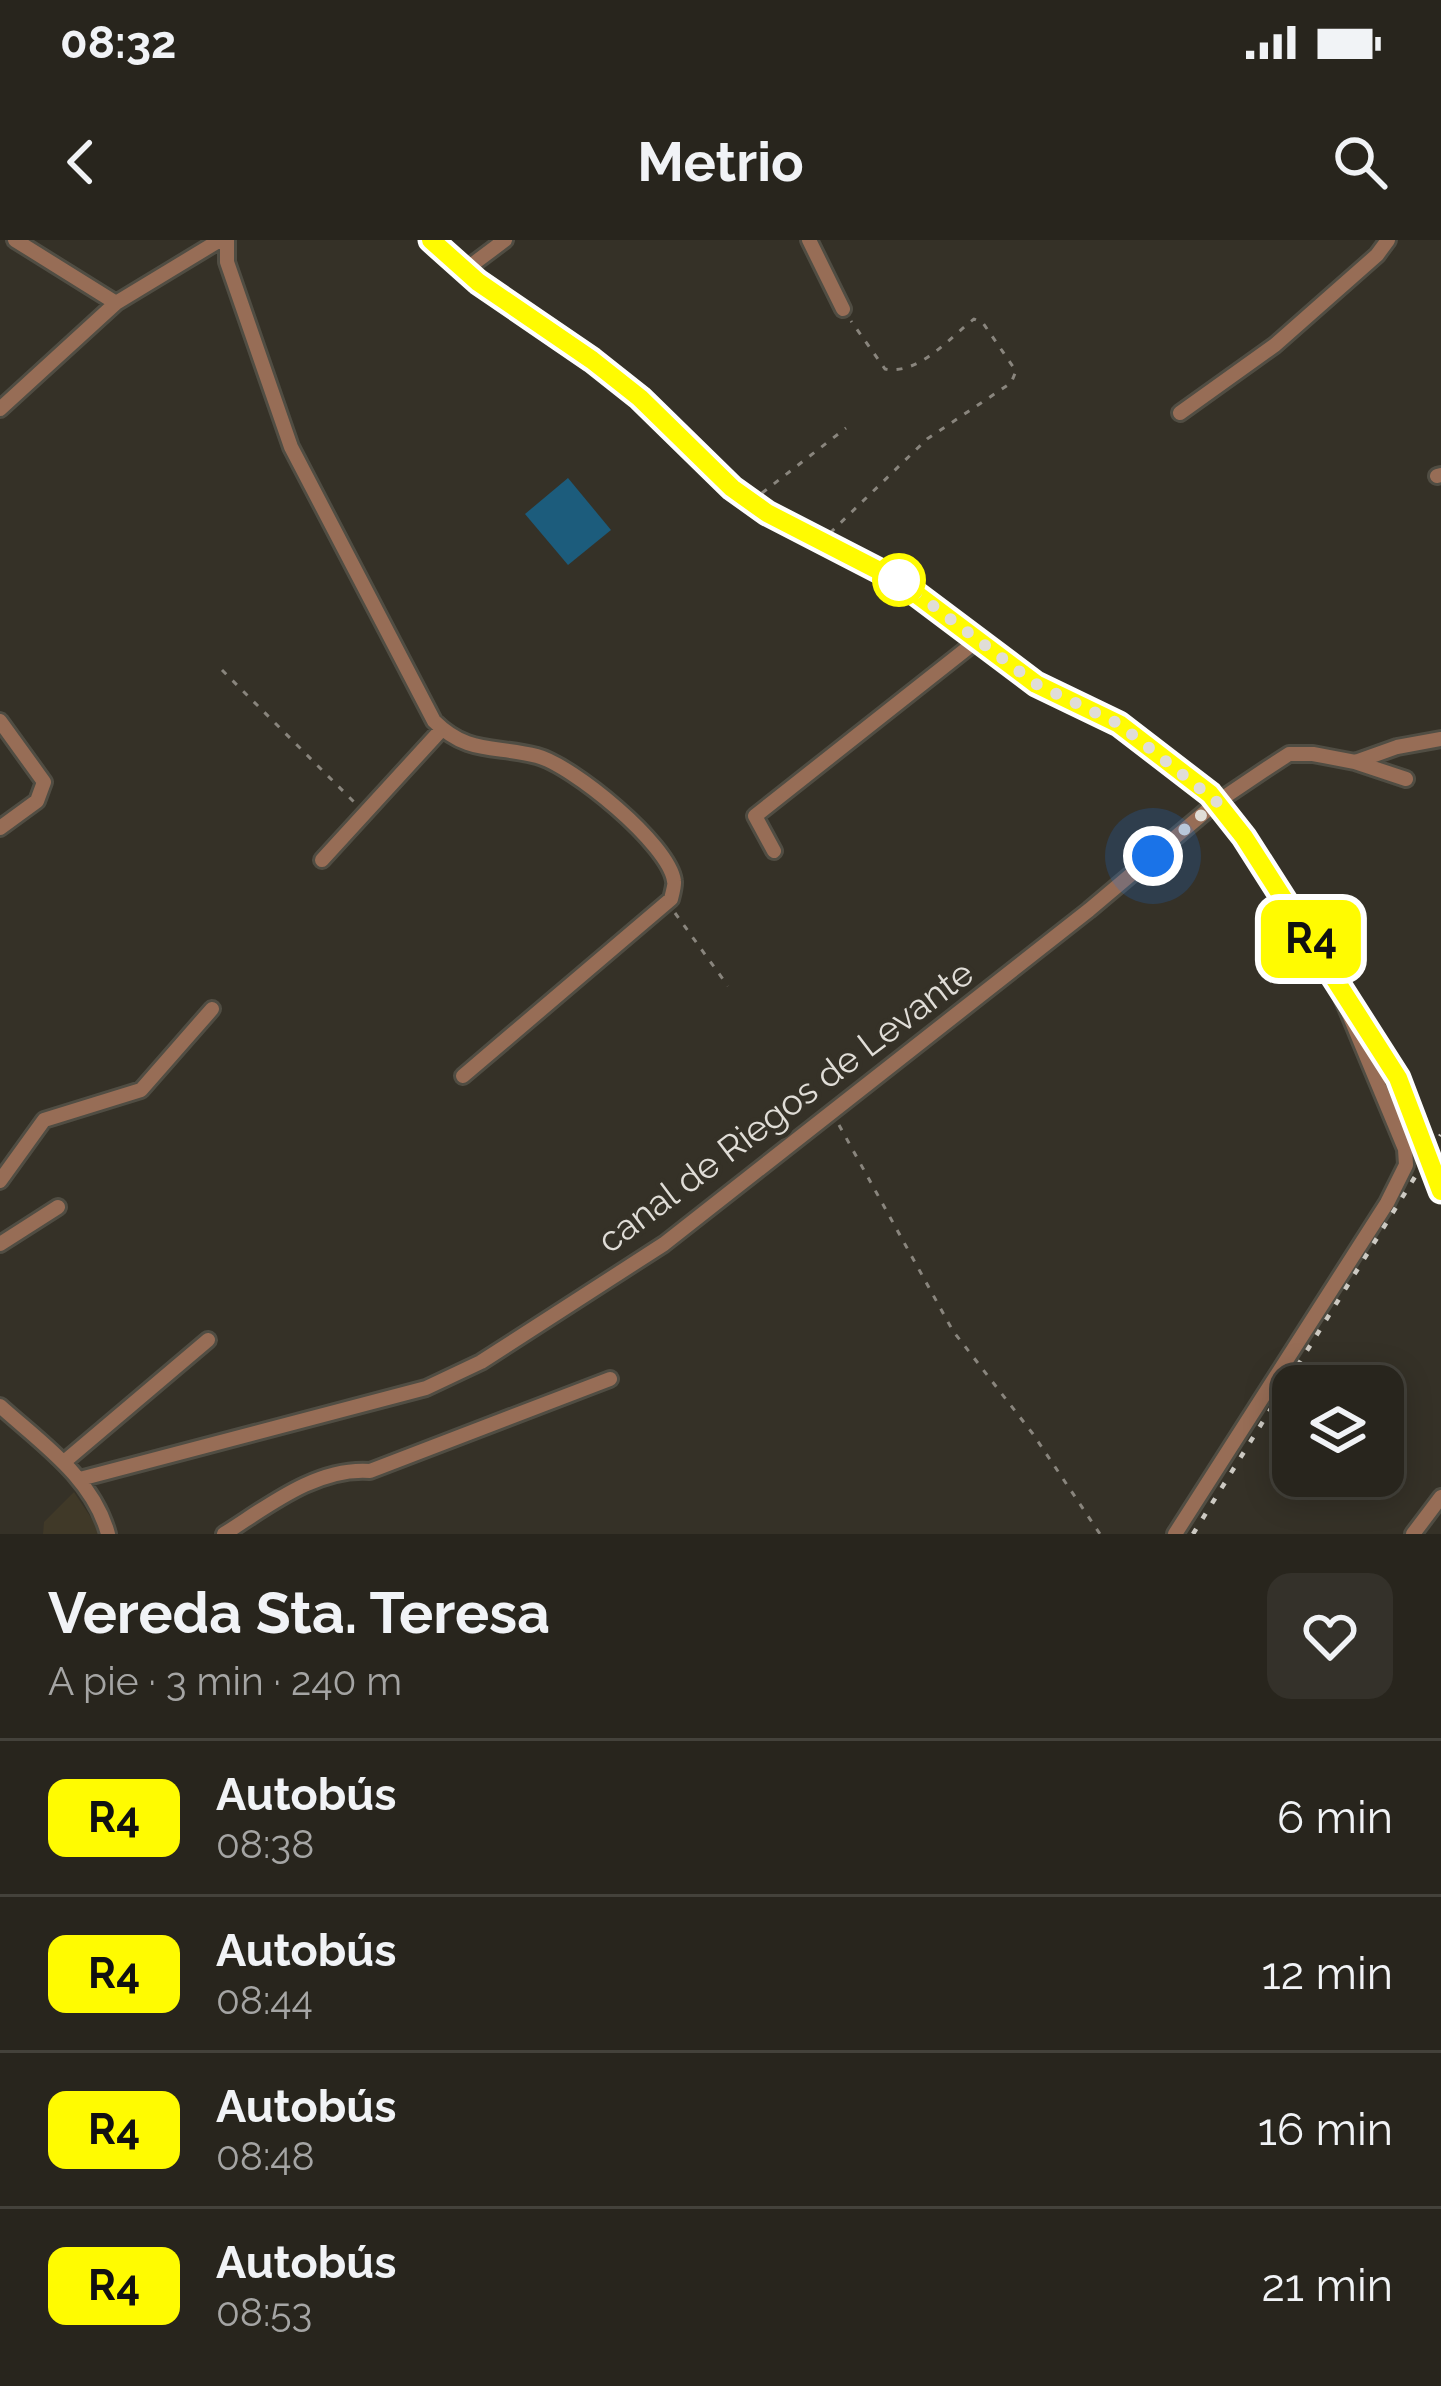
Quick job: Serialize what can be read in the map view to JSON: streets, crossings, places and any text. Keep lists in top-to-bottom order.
{
  "streets": {
    "street": ["canal de Riegos de Levante"]
  },
  "lines": ["bus line R4"],
  "page": {
    "status": "08:32",
    "header": "Metrio",
    "on_map": "R4",
    "heading": ["Vereda Sta. Teresa", "A pie · 3 min · 240 m"],
    "list": [
      {
        "mark": "R4",
        "name": "Autobús",
        "note": "08:38",
        "value": "6 min"
      },
      {
        "mark": "R4",
        "name": "Autobús",
        "note": "08:44",
        "value": "12 min"
      },
      {
        "mark": "R4",
        "name": "Autobús",
        "note": "08:48",
        "value": "16 min"
      },
      {
        "mark": "R4",
        "name": "Autobús",
        "note": "08:53",
        "value": "21 min"
      }
    ]
  }
}
